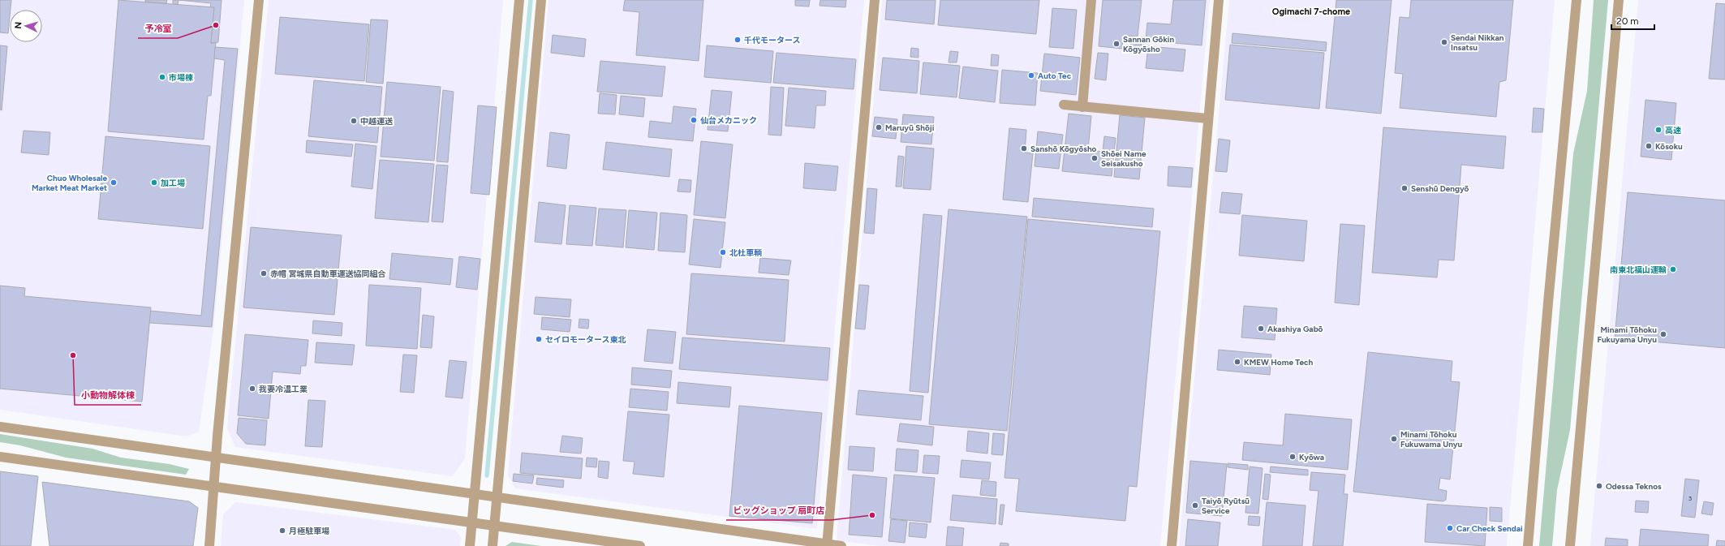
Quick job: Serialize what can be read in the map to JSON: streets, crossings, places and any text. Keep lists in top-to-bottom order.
{
  "districts": ["Ogimachi 7-chome"],
  "places": [
    "予冷室",
    "千代モータース",
    "Sendai Nikkan Insatsu",
    "Sannan Gōkin Kōgyōsho",
    "Auto Tec",
    "市場棟",
    "仙台メカニック",
    "中越運送",
    "Maruyū Shōji",
    "高速",
    "Kōsoku",
    "Sanshō Kōgyōsho",
    "Shōei Name Seisakusho",
    "Chuo Wholesale Market Meat Market",
    "加工場",
    "Senshū Dengyō",
    "北杜車輌",
    "南東北福山運輸",
    "赤帽 宮城県自動車運送協同組合",
    "Akashiya Gabō",
    "Minami Tōhoku Fukuyama Unyu",
    "セイロモータース東北",
    "小動物解体棟",
    "KMEW Home Tech",
    "我妻冷温工業",
    "Minami Tōhoku Fukuwama Unyu",
    "Kyōwa",
    "Odessa Teknos",
    "Taiyō Ryūtsū Service",
    "ビッグショップ 扇町店",
    "Car Check Sendai",
    "月極駐車場"
  ],
  "house_numbers": ["3"],
  "scale_bar": "20 m",
  "north": "left"
}
